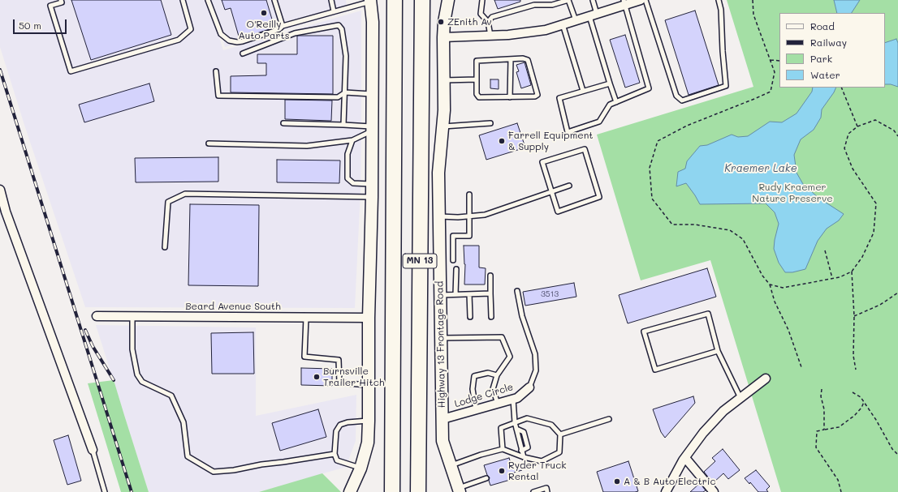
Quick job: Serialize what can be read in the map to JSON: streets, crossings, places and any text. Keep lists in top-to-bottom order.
{
  "streets": {
    "highway": ["MN 13"],
    "street": ["Beard Avenue South", "Highway 13 Frontage Road", "Lodge Circle"]
  },
  "crossings": [
    ["Highway 13 Frontage Road", "Lodge Circle"]
  ],
  "water": ["Kraemer Lake"],
  "parks": ["Rudy Kraemer Nature Preserve"],
  "places": [
    "O'Reilly Auto Parts",
    "ZEnith Av",
    "Farrell Equipment & Supply",
    "Burnsville Trailer Hitch",
    "Ryder Truck Rental",
    "A & B Auto Electric"
  ],
  "house_numbers": ["3513"],
  "legend": [
    "Road",
    "Railway",
    "Park",
    "Water"
  ],
  "scale_bar": "50 m"
}
